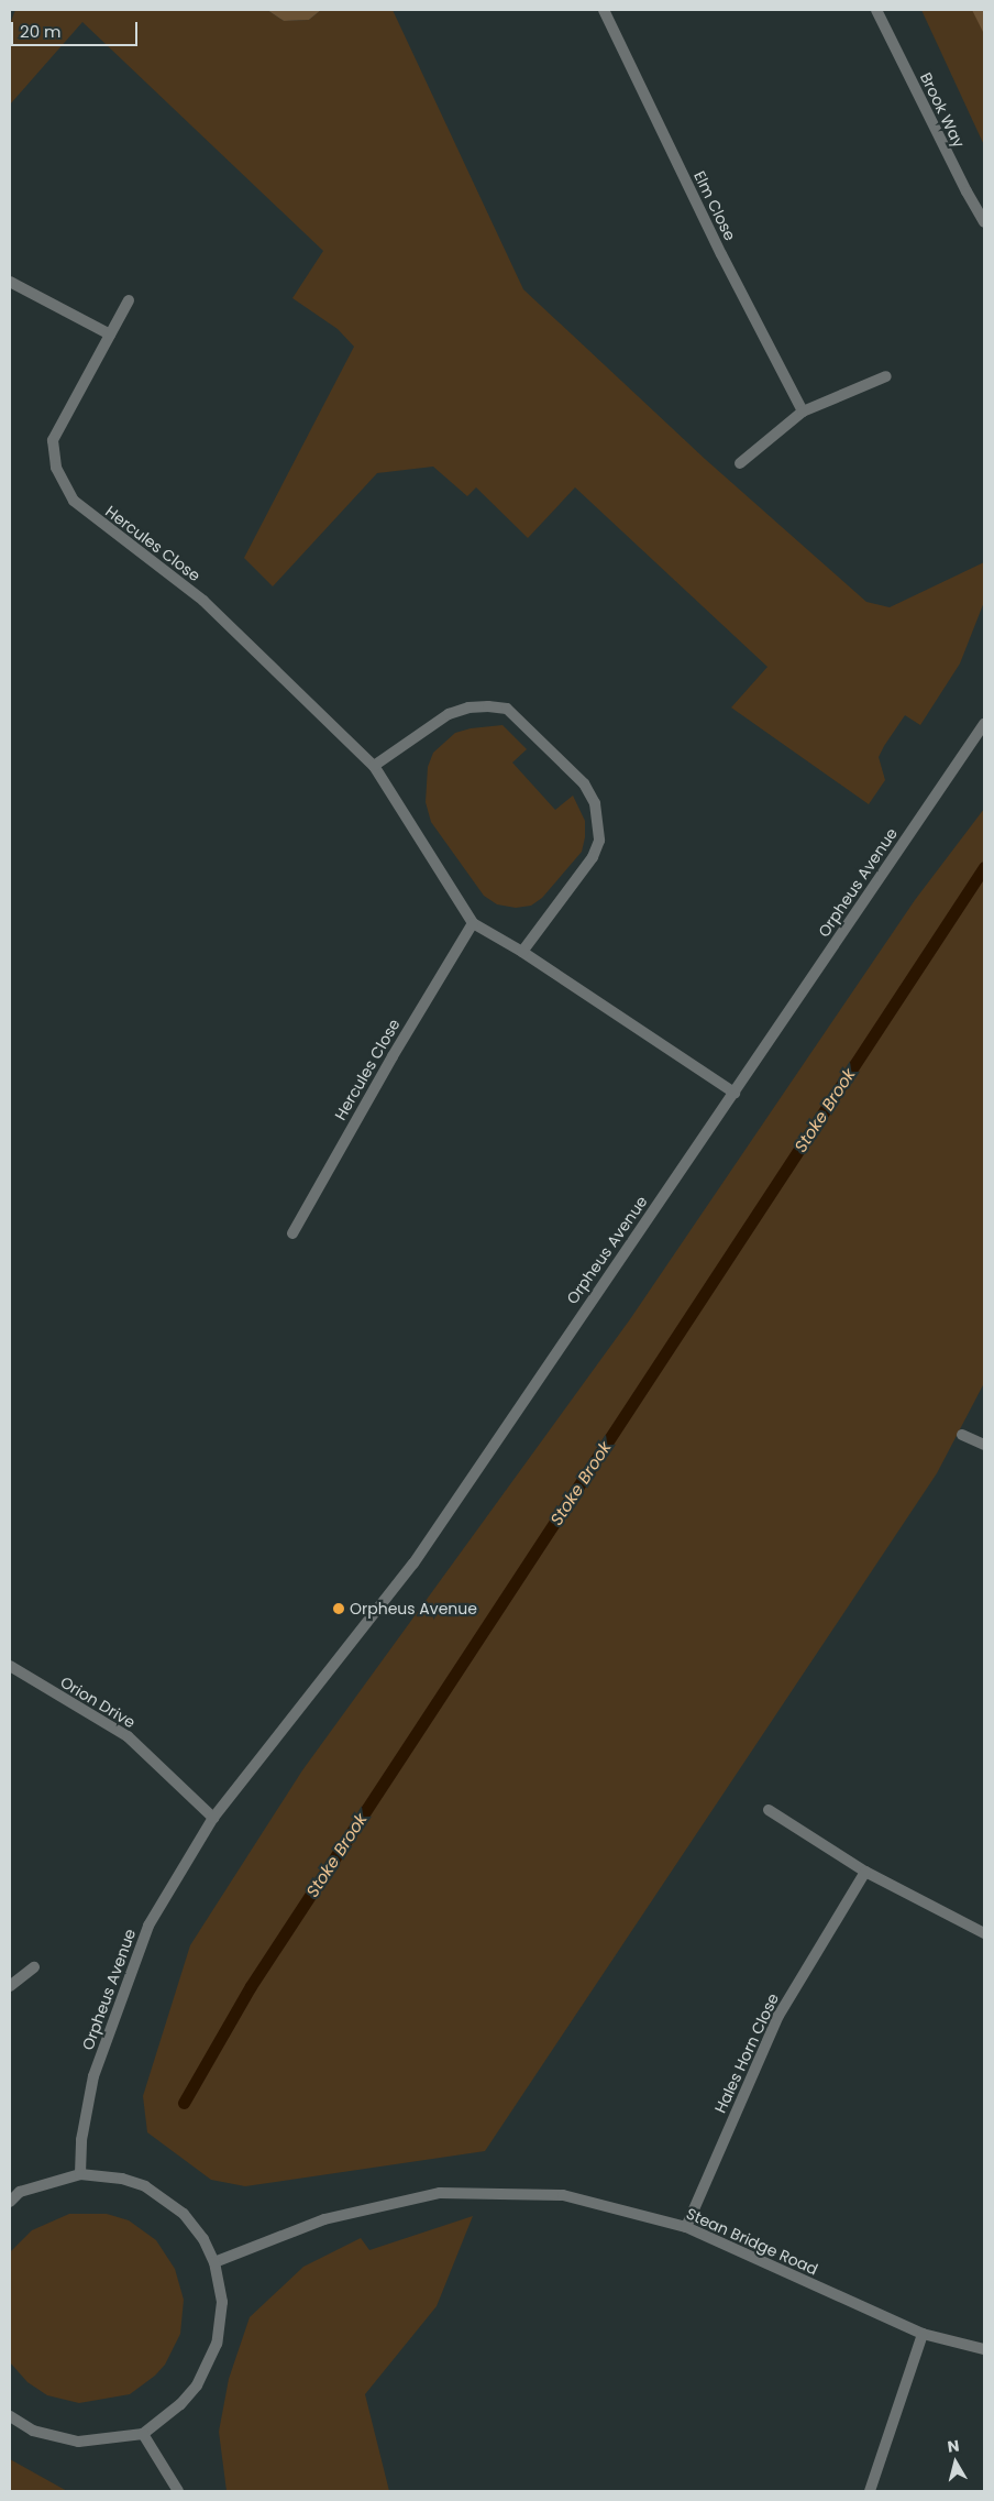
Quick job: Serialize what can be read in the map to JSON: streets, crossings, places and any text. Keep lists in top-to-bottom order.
{
  "streets": {
    "street": [
      "Brook Way",
      "Elm Close",
      "Hercules Close",
      "Orpheus Avenue",
      "Orion Drive",
      "Hales Horn Close",
      "Stean Bridge Road"
    ]
  },
  "crossings": [
    ["Hercules Close", "Orpheus Avenue"],
    ["Orpheus Avenue", "Orion Drive"],
    ["Hales Horn Close", "Stean Bridge Road"]
  ],
  "water": ["Stoke Brook"],
  "places": ["Orpheus Avenue"],
  "scale_bar": "20 m",
  "north": "top"
}
